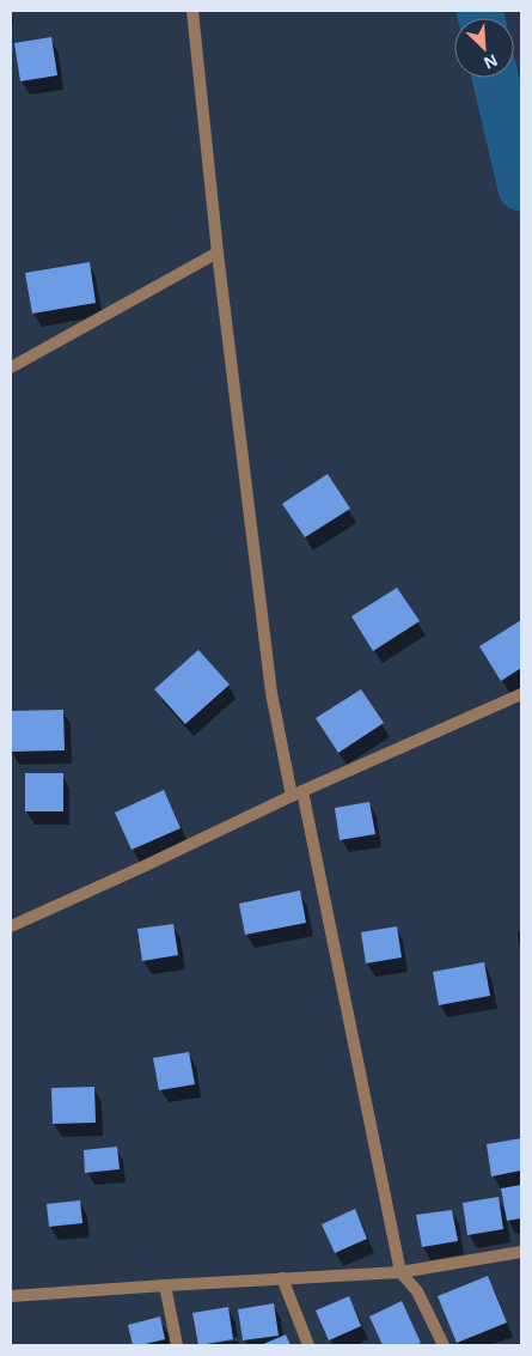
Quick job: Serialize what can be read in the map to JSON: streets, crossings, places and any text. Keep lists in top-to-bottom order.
{
  "north": "bottom right"
}
